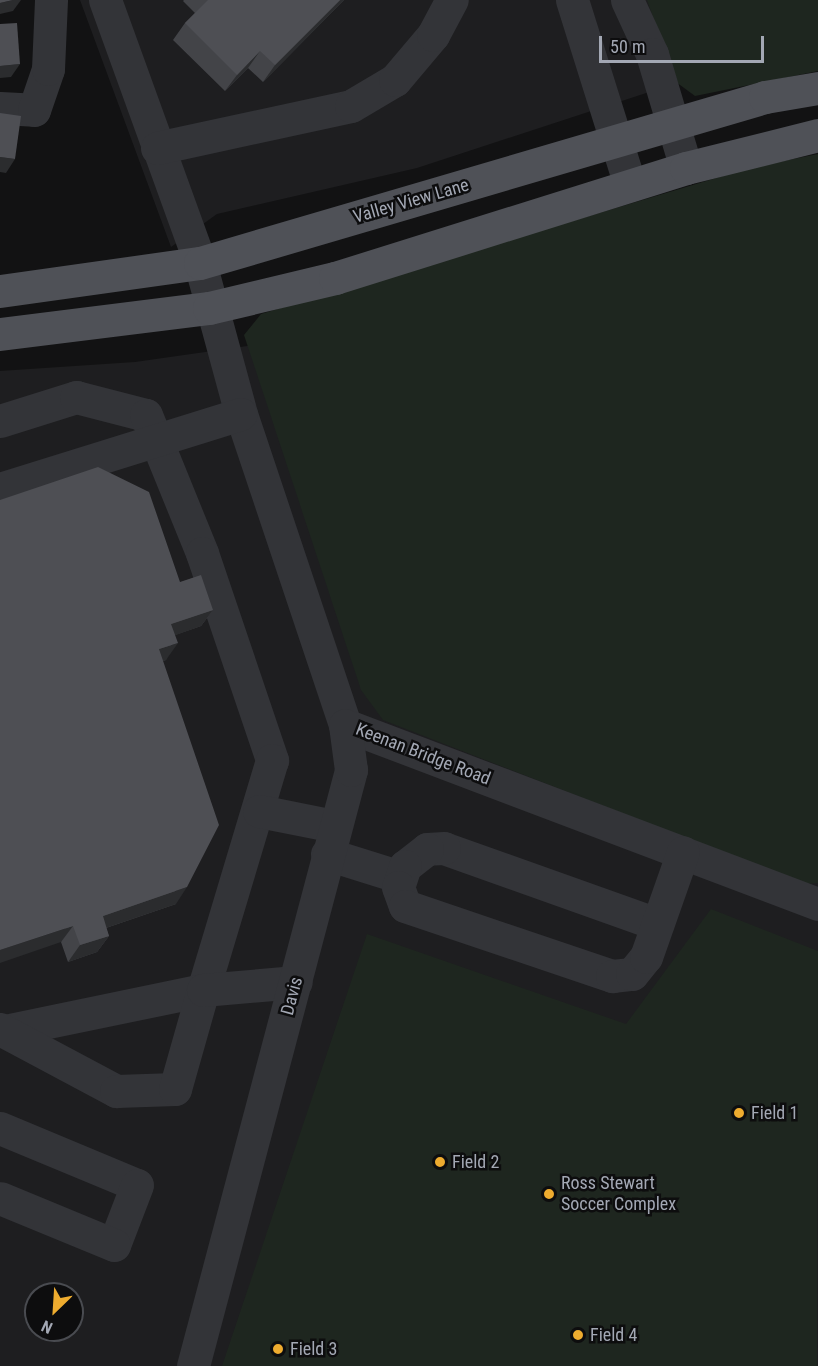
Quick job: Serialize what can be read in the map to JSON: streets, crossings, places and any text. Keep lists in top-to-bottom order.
{
  "streets": {
    "main road": ["Valley View Lane"],
    "street": ["Keenan Bridge Road", "Davis"]
  },
  "crossings": [
    ["Valley View Lane", "Keenan Bridge Road"],
    ["Keenan Bridge Road", "Davis"]
  ],
  "places": [
    "Field 1",
    "Field 2",
    "Ross Stewart Soccer Complex",
    "Field 4",
    "Field 3"
  ],
  "scale_bar": "50 m",
  "north": "bottom left"
}
